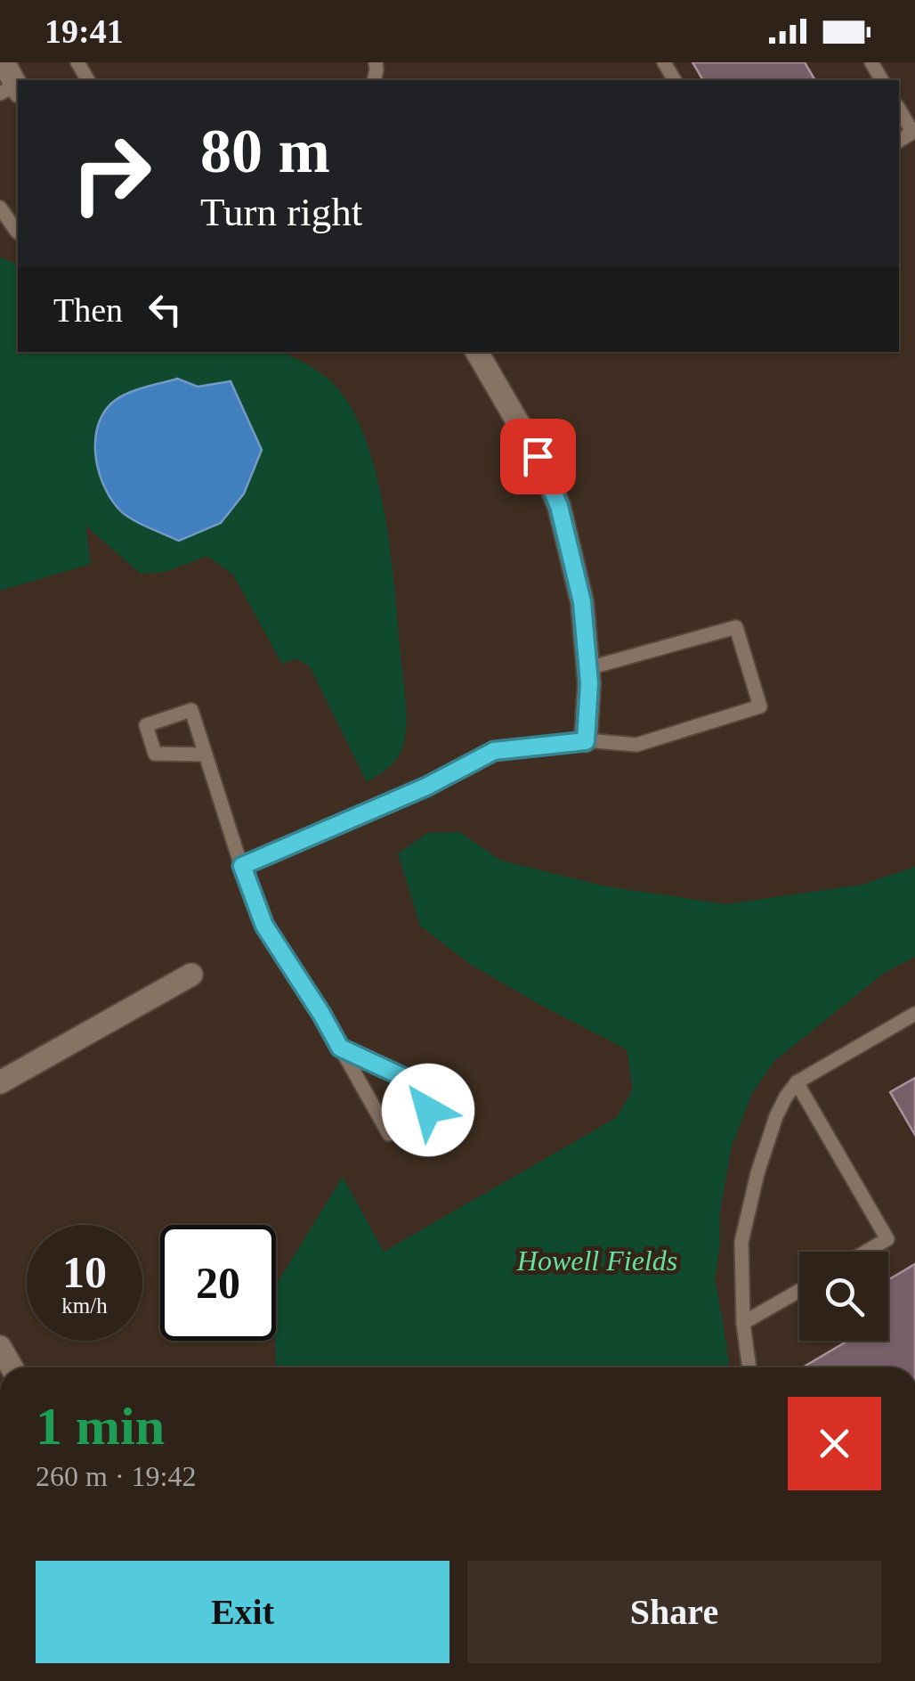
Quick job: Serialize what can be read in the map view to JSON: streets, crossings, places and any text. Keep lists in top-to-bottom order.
{
  "parks": ["Howell Fields"],
  "page": {
    "status": "19:41",
    "turn": ["80 m", "Turn right"],
    "then": "Then",
    "speed": "10 km/h",
    "limit": "20",
    "heading": ["1 min", "260 m · 19:42"],
    "buttons": ["Exit", "Share"]
  }
}
